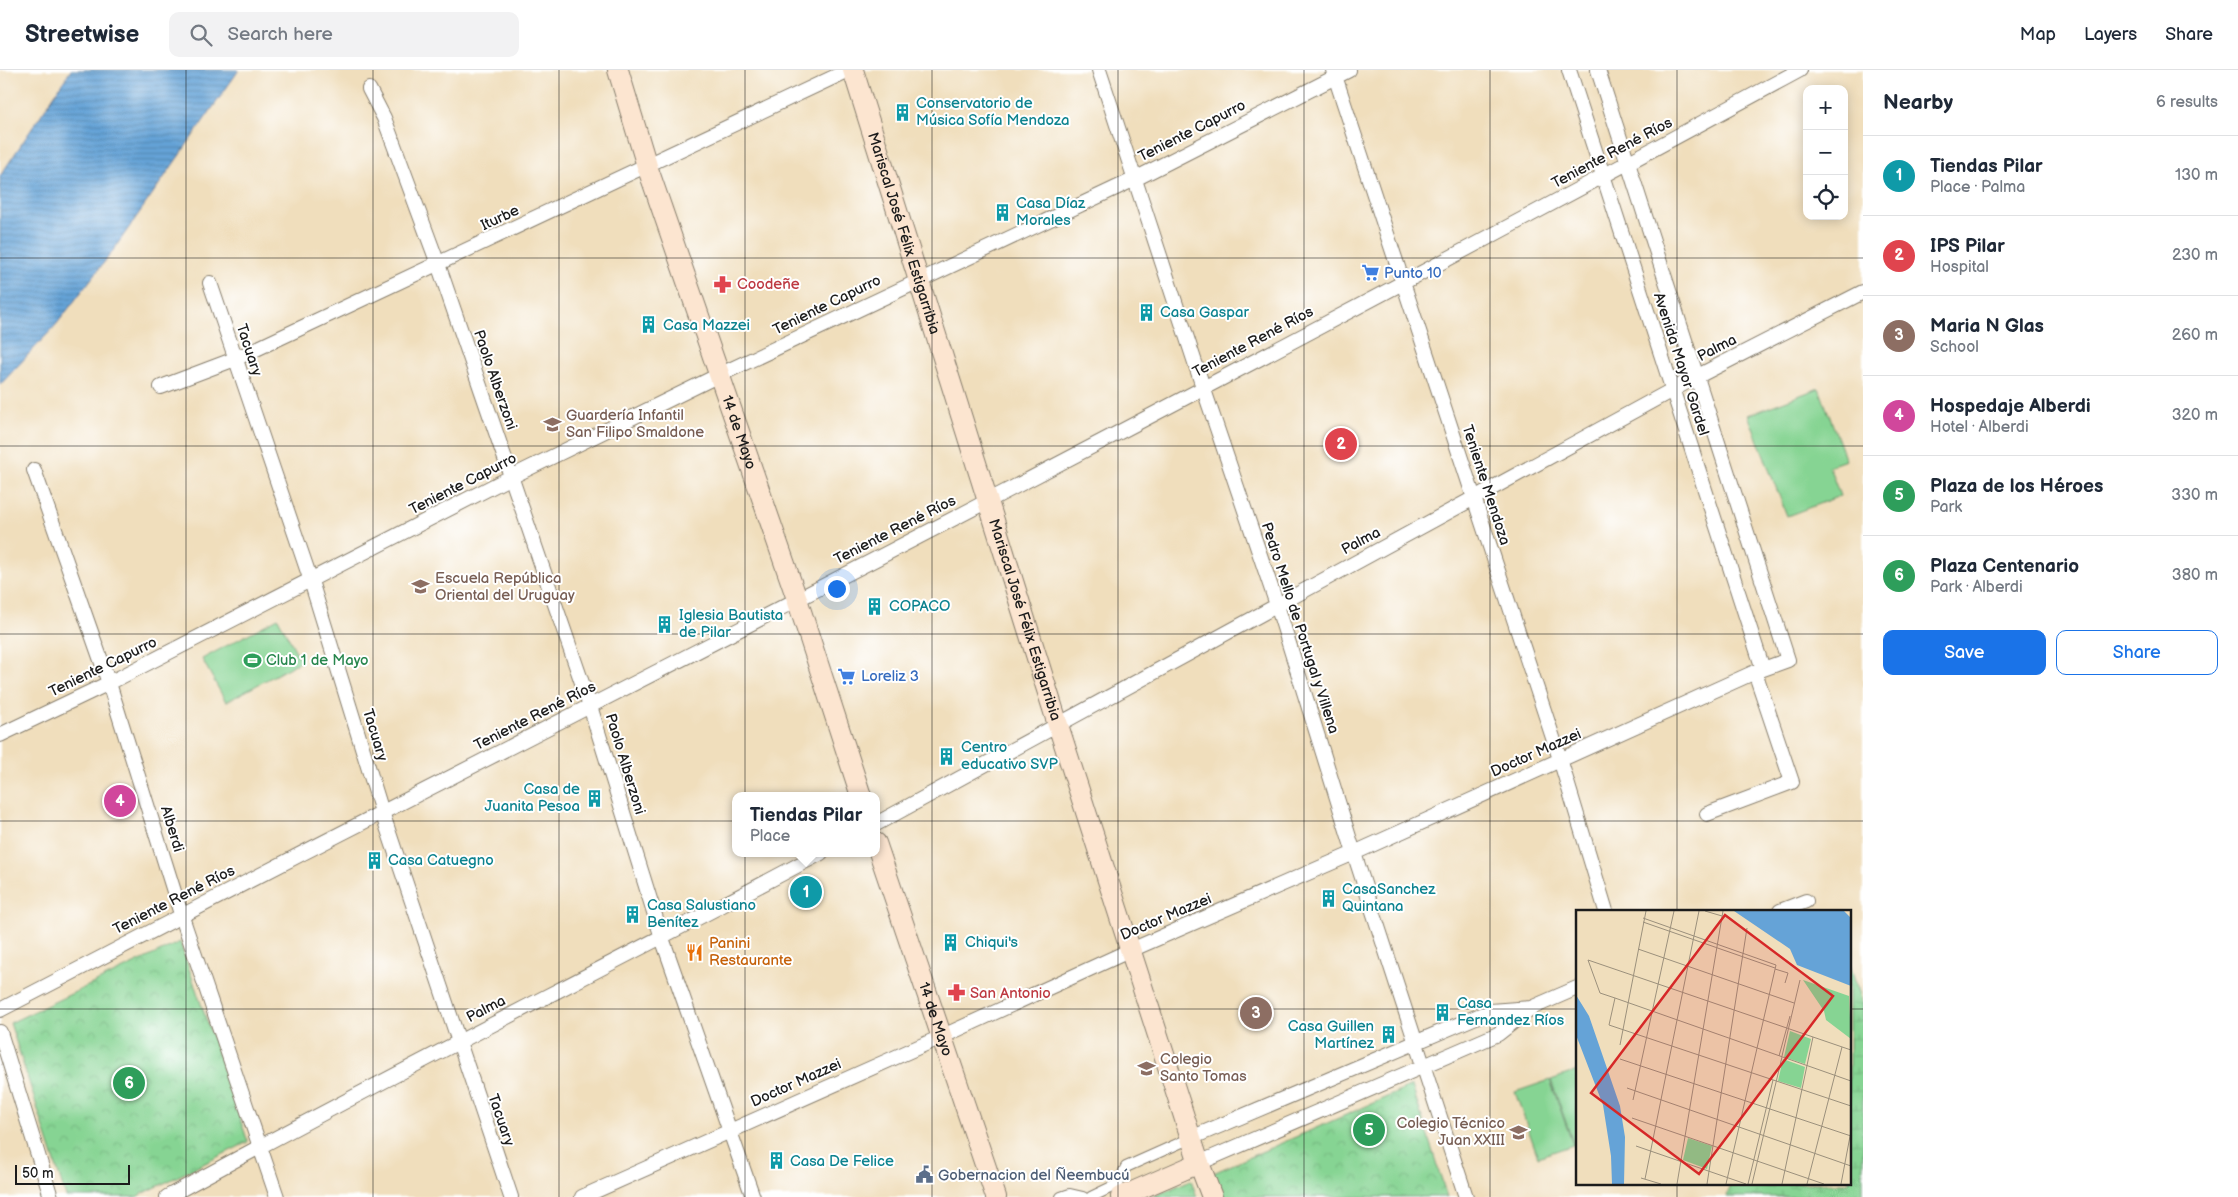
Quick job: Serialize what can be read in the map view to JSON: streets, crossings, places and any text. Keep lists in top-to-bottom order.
{
  "streets": {
    "main road": ["Mariscal José Félix Estigarribia", "14 de Mayo"],
    "street": [
      "Teniente Capurro",
      "Teniente René Ríos",
      "Iturbe",
      "Palma",
      "Tacuary",
      "Avenida Mayor Gardel",
      "Paolo Alberzoni",
      "Teniente Mendoza",
      "Pedro Mello de Portugal y Villena",
      "Doctor Mazzei",
      "Alberdi"
    ]
  },
  "crossings": [
    ["Teniente Capurro", "Mariscal José Félix Estigarribia"],
    ["Teniente Capurro", "Tacuary"],
    ["Teniente Capurro", "Paolo Alberzoni"],
    ["Teniente Capurro", "14 de Mayo"],
    ["Teniente Capurro", "Teniente Mendoza"],
    ["Teniente Capurro", "Pedro Mello de Portugal y Villena"],
    ["Teniente Capurro", "Alberdi"],
    ["Teniente René Ríos", "Mariscal José Félix Estigarribia"],
    ["Teniente René Ríos", "Tacuary"],
    ["Teniente René Ríos", "Avenida Mayor Gardel"],
    ["Teniente René Ríos", "Paolo Alberzoni"],
    ["Teniente René Ríos", "14 de Mayo"],
    ["Teniente René Ríos", "Teniente Mendoza"],
    ["Teniente René Ríos", "Pedro Mello de Portugal y Villena"],
    ["Teniente René Ríos", "Alberdi"],
    ["Iturbe", "Mariscal José Félix Estigarribia"],
    ["Iturbe", "Tacuary"],
    ["Iturbe", "Paolo Alberzoni"],
    ["Iturbe", "14 de Mayo"],
    ["Mariscal José Félix Estigarribia", "Palma"],
    ["Mariscal José Félix Estigarribia", "Doctor Mazzei"],
    ["Palma", "Tacuary"],
    ["Palma", "Avenida Mayor Gardel"],
    ["Palma", "Paolo Alberzoni"],
    ["Palma", "Teniente Mendoza"],
    ["Palma", "Pedro Mello de Portugal y Villena"],
    ["Palma", "Alberdi"],
    ["Avenida Mayor Gardel", "Doctor Mazzei"],
    ["Paolo Alberzoni", "Doctor Mazzei"],
    ["14 de Mayo", "Doctor Mazzei"],
    ["Teniente Mendoza", "Doctor Mazzei"],
    ["Pedro Mello de Portugal y Villena", "Doctor Mazzei"]
  ],
  "places": {
    "building": [
      "Conservatorio de Música Sofía Mendoza",
      "Casa Díaz Morales",
      "Casa Gaspar",
      "Casa Mazzei",
      "COPACO",
      "Iglesia Bautista de Pilar",
      "Centro educativo SVP",
      "Casa de Juanita Pesoa",
      "Casa Catuegno",
      "CasaSanchez Quintana",
      "Casa Salustiano Benítez",
      "Chiqui's",
      "Casa Fernandez Ríos",
      "Casa Guillen Martínez",
      "Casa De Felice"
    ],
    "supermarket": ["Punto 10", "Loreliz 3"],
    "pharmacy": ["Coodeñe", "San Antonio"],
    "school or university": [
      "Guardería Infantil San Filipo Smaldone",
      "Escuela República Oriental del Uruguay",
      "Colegio Santo Tomas",
      "Colegio Técnico Juan XXIII"
    ],
    "sports": ["Club 1 de Mayo"],
    "restaurant": ["Panini Restaurante"],
    "public building": ["Gobernacion del Ñeembucú"]
  },
  "scale_bar": "50 m",
  "page": {
    "header": "Streetwise",
    "search": "Search here",
    "nav": ["Map", "Layers", "Share"],
    "heading": ["Nearby", "6 results"],
    "map_buttons": ["+", "−"],
    "list": [
      {
        "mark": "1",
        "name": "Tiendas Pilar",
        "note": "Place · Palma",
        "value": "130 m"
      },
      {
        "mark": "2",
        "name": "IPS Pilar",
        "note": "Hospital",
        "value": "230 m"
      },
      {
        "mark": "3",
        "name": "Maria N Glas",
        "note": "School",
        "value": "260 m"
      },
      {
        "mark": "4",
        "name": "Hospedaje Alberdi",
        "note": "Hotel · Alberdi",
        "value": "320 m"
      },
      {
        "mark": "5",
        "name": "Plaza de los Héroes",
        "note": "Park",
        "value": "330 m"
      },
      {
        "mark": "6",
        "name": "Plaza Centenario",
        "note": "Park · Alberdi",
        "value": "380 m"
      }
    ],
    "pins": [
      "2",
      "4",
      "1",
      "3",
      "6",
      "5"
    ],
    "buttons": ["Save", "Share"],
    "popup": ["Tiendas Pilar", "Place"],
    "scale": "50 m"
  }
}
